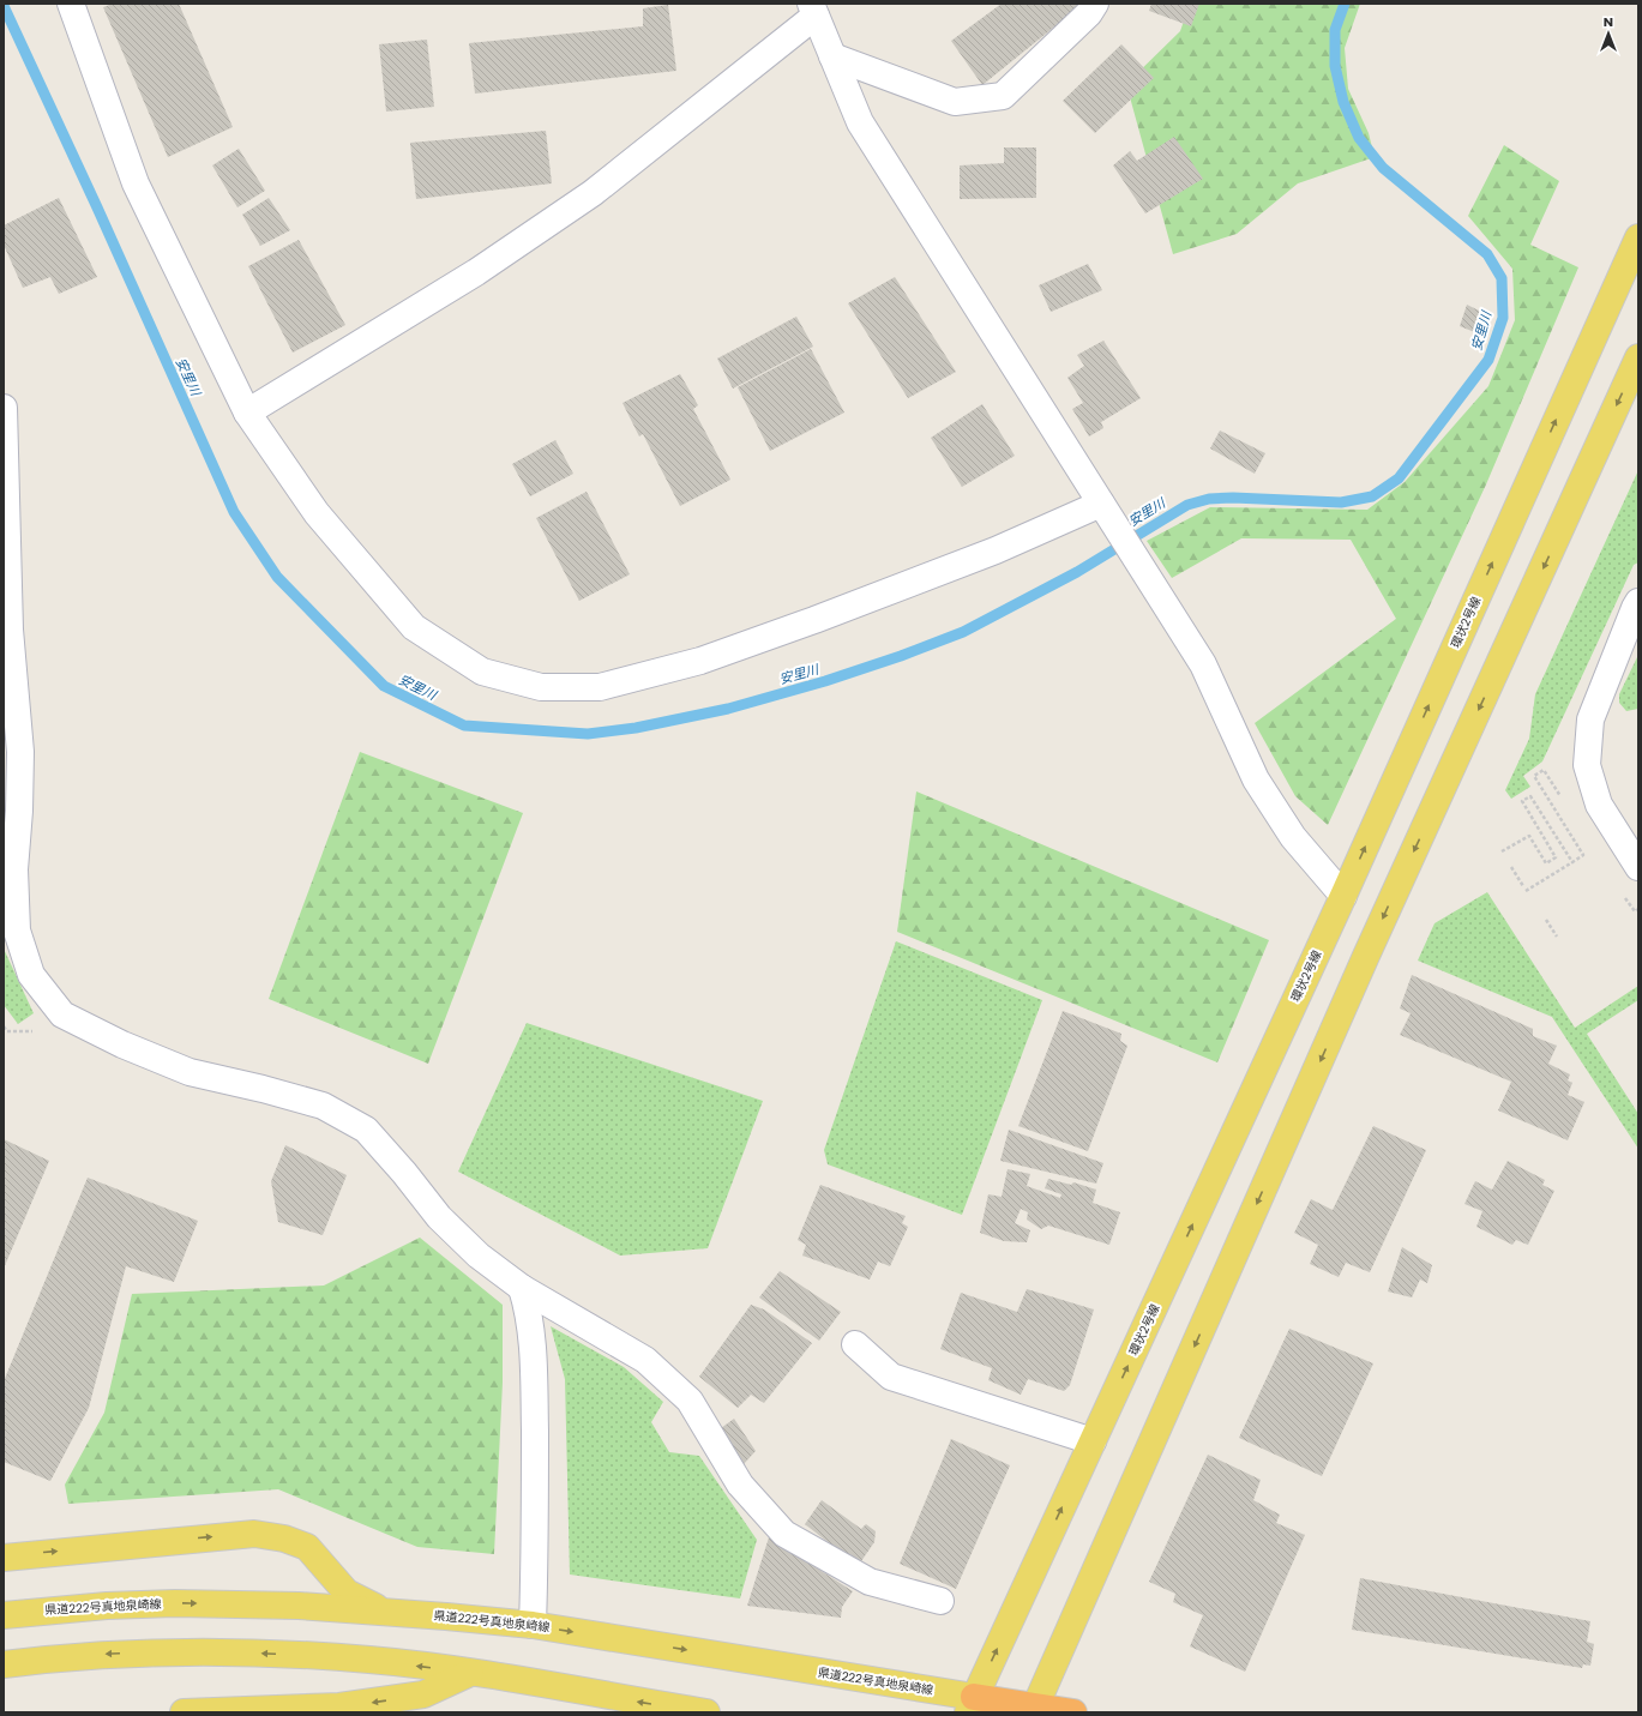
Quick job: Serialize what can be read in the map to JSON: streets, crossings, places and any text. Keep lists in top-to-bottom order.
{
  "streets": {
    "main road": ["環状2号線", "県道222号真地泉崎線"]
  },
  "crossings": [
    ["環状2号線", "県道222号真地泉崎線"]
  ],
  "water": ["安里川"],
  "north": "top"
}
